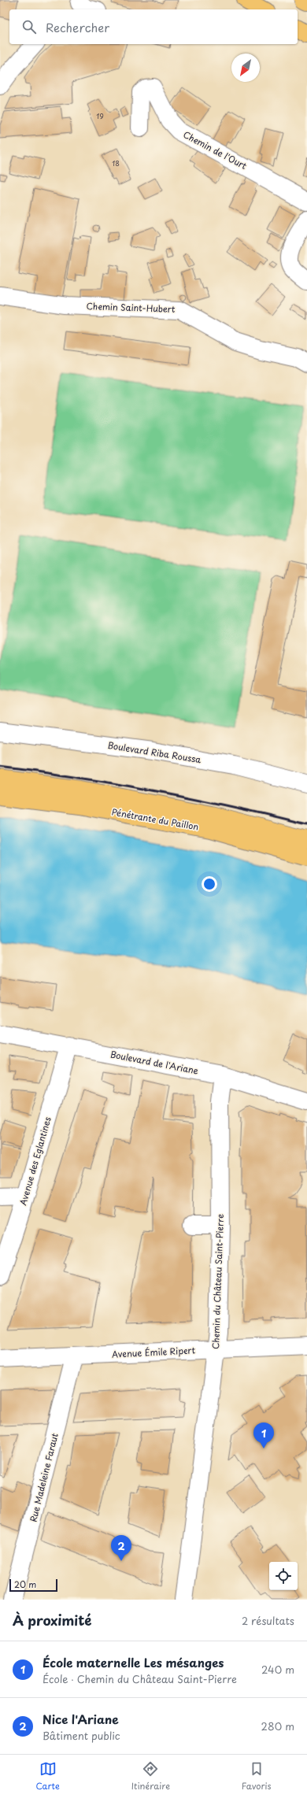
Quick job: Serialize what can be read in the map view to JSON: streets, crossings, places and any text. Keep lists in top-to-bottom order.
{
  "streets": {
    "main road": ["Pénétrante du Paillon"],
    "street": [
      "Chemin de l'Ourt",
      "Chemin Saint-Hubert",
      "Boulevard Riba Roussa",
      "Boulevard de l'Ariane",
      "Avenue des Eglantines",
      "Chemin du Château Saint-Pierre",
      "Avenue Émile Ripert",
      "Rue Madeleine Faraut"
    ]
  },
  "crossings": [
    ["Boulevard de l'Ariane", "Avenue des Eglantines"],
    ["Boulevard de l'Ariane", "Chemin du Château Saint-Pierre"],
    ["Chemin du Château Saint-Pierre", "Avenue Émile Ripert"],
    ["Avenue Émile Ripert", "Rue Madeleine Faraut"]
  ],
  "house_numbers": ["19", "18"],
  "scale_bar": "20 m",
  "north": "bottom left",
  "page": {
    "search": "Rechercher",
    "pins": ["1", "2"],
    "scale": "20 m",
    "heading": ["À proximité", "2 résultats"],
    "list": [
      {
        "mark": "1",
        "name": "École maternelle Les mésanges",
        "note": "École · Chemin du Château Saint-Pierre",
        "value": "240 m"
      },
      {
        "mark": "2",
        "name": "Nice l'Ariane",
        "note": "Bâtiment public",
        "value": "280 m"
      }
    ],
    "nav": ["Carte", "Itinéraire", "Favoris"]
  }
}
